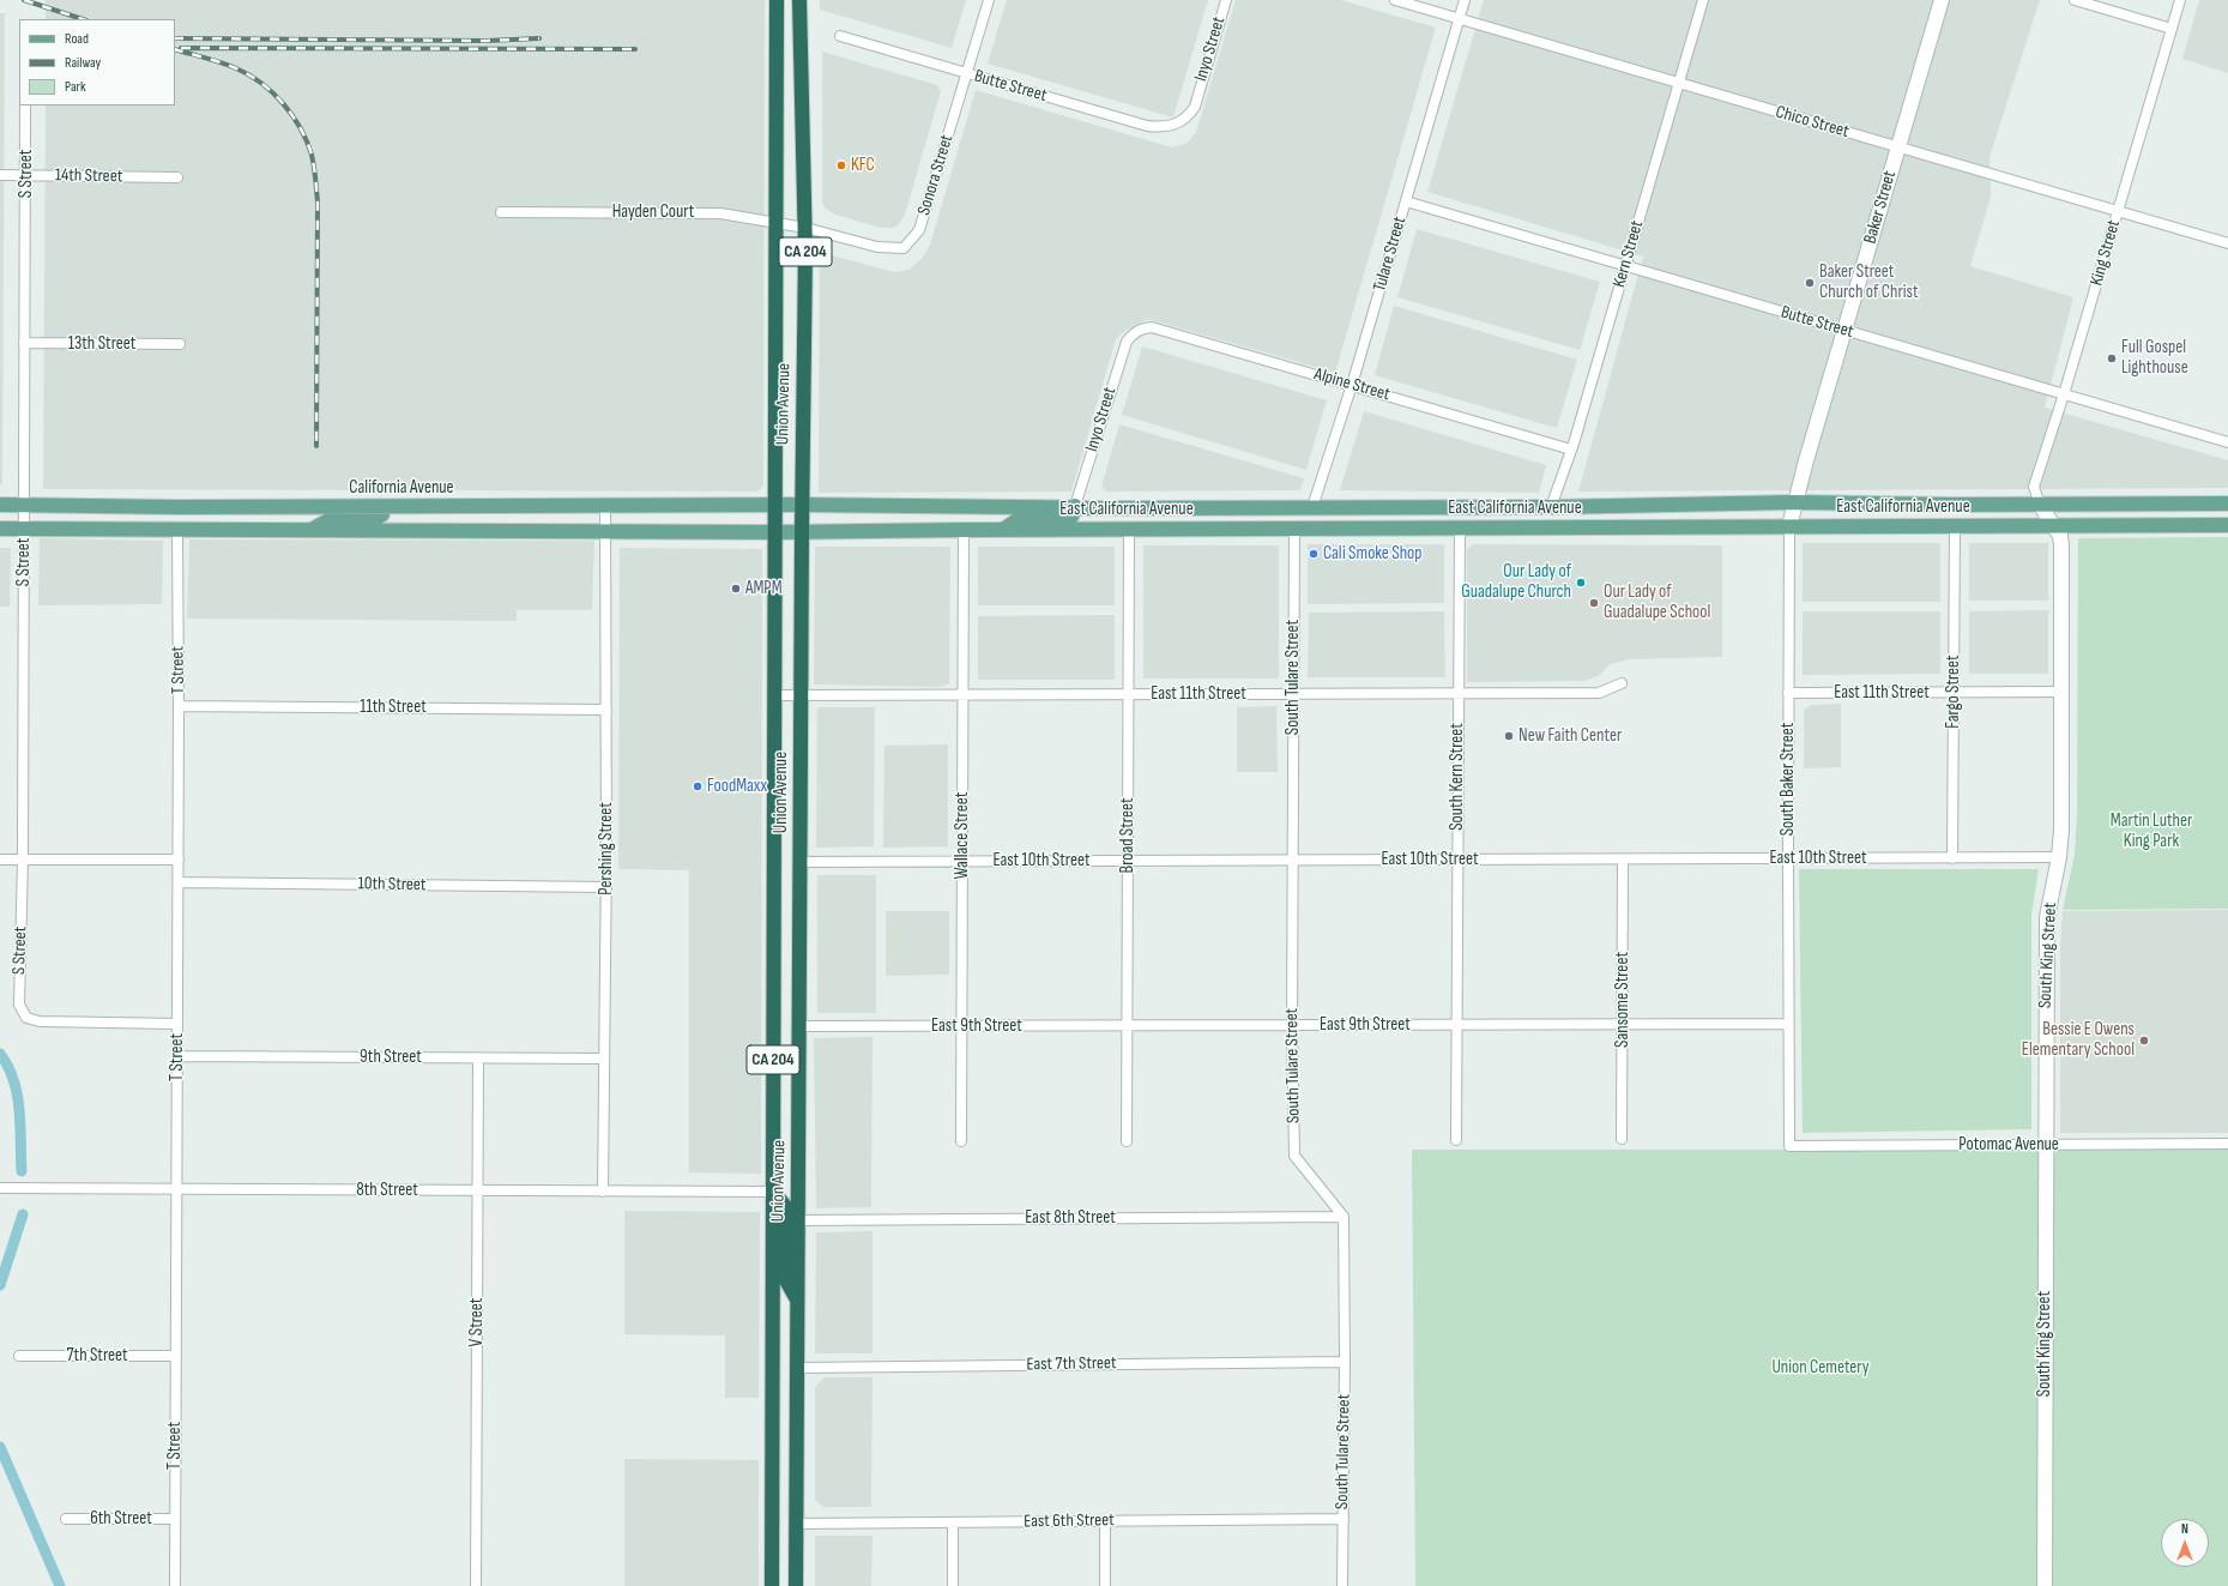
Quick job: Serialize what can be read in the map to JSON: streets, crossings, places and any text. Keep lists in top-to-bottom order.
{
  "streets": {
    "highway": ["CA 204", "Union Avenue"],
    "main road": ["California Avenue", "East California Avenue"],
    "street": [
      "Inyo Street",
      "Butte Street",
      "Chico Street",
      "S Street",
      "Sonora Street",
      "14th Street",
      "Baker Street",
      "Hayden Court",
      "King Street",
      "Tulare Street",
      "Kern Street",
      "13th Street",
      "Alpine Street",
      "T Street",
      "South Tulare Street",
      "Fargo Street",
      "East 11th Street",
      "11th Street",
      "South Kern Street",
      "South Baker Street",
      "Wallace Street",
      "Broad Street",
      "Pershing Street",
      "East 10th Street",
      "10th Street",
      "South King Street",
      "Sansome Street",
      "East 9th Street",
      "9th Street",
      "Potomac Avenue",
      "8th Street",
      "East 8th Street",
      "V Street",
      "7th Street",
      "East 7th Street",
      "6th Street",
      "East 6th Street"
    ]
  },
  "crossings": [
    ["Inyo Street", "Butte Street"],
    ["Inyo Street", "Alpine Street"],
    ["Inyo Street", "East California Avenue"],
    ["Butte Street", "Sonora Street"],
    ["Butte Street", "Baker Street"],
    ["Butte Street", "King Street"],
    ["Butte Street", "Tulare Street"],
    ["Butte Street", "Kern Street"],
    ["Chico Street", "Baker Street"],
    ["Chico Street", "King Street"],
    ["Chico Street", "Tulare Street"],
    ["Chico Street", "Kern Street"],
    ["S Street", "14th Street"],
    ["S Street", "13th Street"],
    ["S Street", "California Avenue"],
    ["S Street", "T Street"],
    ["Sonora Street", "Hayden Court"],
    ["Sonora Street", "Union Avenue"],
    ["Baker Street", "East California Avenue"],
    ["Baker Street", "South Baker Street"],
    ["Hayden Court", "Union Avenue"],
    ["King Street", "East California Avenue"],
    ["King Street", "South King Street"],
    ["Tulare Street", "Alpine Street"],
    ["Tulare Street", "East California Avenue"],
    ["Kern Street", "Alpine Street"],
    ["Kern Street", "East California Avenue"],
    ["Union Avenue", "California Avenue"],
    ["Union Avenue", "East California Avenue"],
    ["Union Avenue", "East 11th Street"],
    ["Union Avenue", "East 10th Street"],
    ["Union Avenue", "East 9th Street"],
    ["Union Avenue", "8th Street"],
    ["Union Avenue", "East 8th Street"],
    ["Union Avenue", "East 7th Street"],
    ["Union Avenue", "East 6th Street"],
    ["California Avenue", "East California Avenue"],
    ["California Avenue", "Pershing Street"],
    ["East California Avenue", "South Tulare Street"],
    ["East California Avenue", "Fargo Street"],
    ["East California Avenue", "South Kern Street"],
    ["East California Avenue", "South Baker Street"],
    ["East California Avenue", "Wallace Street"],
    ["East California Avenue", "Broad Street"],
    ["East California Avenue", "South King Street"],
    ["T Street", "11th Street"],
    ["T Street", "10th Street"],
    ["T Street", "9th Street"],
    ["T Street", "8th Street"],
    ["T Street", "7th Street"],
    ["T Street", "6th Street"],
    ["South Tulare Street", "East 11th Street"],
    ["South Tulare Street", "East 10th Street"],
    ["South Tulare Street", "East 9th Street"],
    ["South Tulare Street", "East 8th Street"],
    ["South Tulare Street", "East 7th Street"],
    ["South Tulare Street", "East 6th Street"],
    ["Fargo Street", "East 11th Street"],
    ["Fargo Street", "East 10th Street"],
    ["East 11th Street", "South Kern Street"],
    ["East 11th Street", "South Baker Street"],
    ["East 11th Street", "Wallace Street"],
    ["East 11th Street", "Broad Street"],
    ["East 11th Street", "South King Street"],
    ["11th Street", "Pershing Street"],
    ["South Kern Street", "East 10th Street"],
    ["South Kern Street", "East 9th Street"],
    ["South Baker Street", "East 10th Street"],
    ["South Baker Street", "East 9th Street"],
    ["South Baker Street", "Potomac Avenue"],
    ["Wallace Street", "East 10th Street"],
    ["Wallace Street", "East 9th Street"],
    ["Broad Street", "East 10th Street"],
    ["Broad Street", "East 9th Street"],
    ["Pershing Street", "10th Street"],
    ["Pershing Street", "9th Street"],
    ["Pershing Street", "8th Street"],
    ["East 10th Street", "South King Street"],
    ["East 10th Street", "Sansome Street"],
    ["South King Street", "Potomac Avenue"],
    ["Sansome Street", "East 9th Street"],
    ["9th Street", "V Street"],
    ["8th Street", "V Street"]
  ],
  "parks": ["Martin Luther King Park", "Union Cemetery"],
  "places": [
    "KFC",
    "Baker Street Church of Christ",
    "Full Gospel Lighthouse",
    "Cali Smoke Shop",
    "Our Lady of Guadalupe Church",
    "AMPM",
    "Our Lady of Guadalupe School",
    "New Faith Center",
    "FoodMaxx",
    "Bessie E Owens Elementary School"
  ],
  "legend": ["Road", "Railway", "Park"],
  "north": "top"
}
